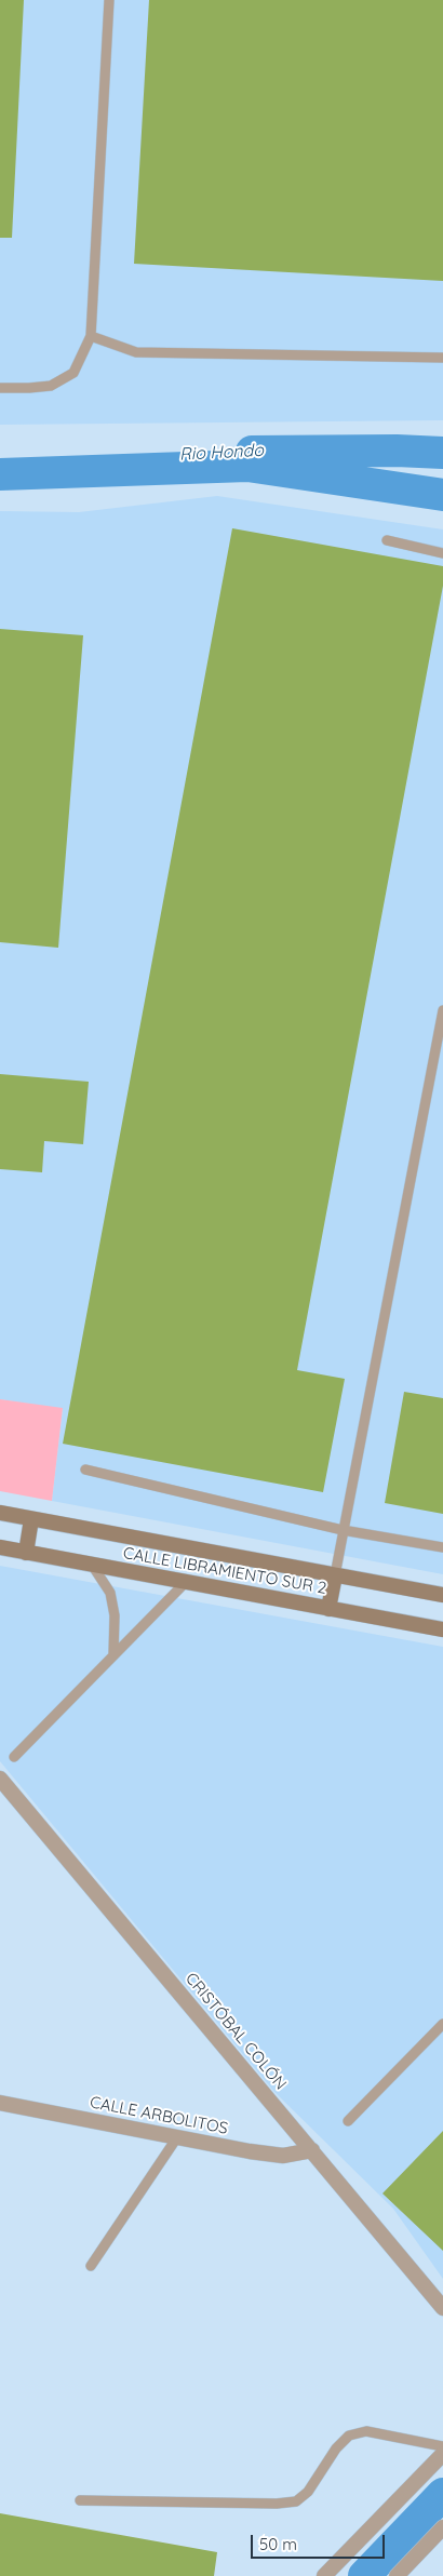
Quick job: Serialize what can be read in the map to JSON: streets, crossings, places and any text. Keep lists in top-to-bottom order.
{
  "streets": {
    "main road": ["CALLE LIBRAMIENTO SUR 2"],
    "street": ["CRISTÓBAL COLÓN", "CALLE ARBOLITOS"]
  },
  "crossings": [
    ["CRISTÓBAL COLÓN", "CALLE ARBOLITOS"]
  ],
  "water": ["Rio Hondo"],
  "scale_bar": "50 m"
}
